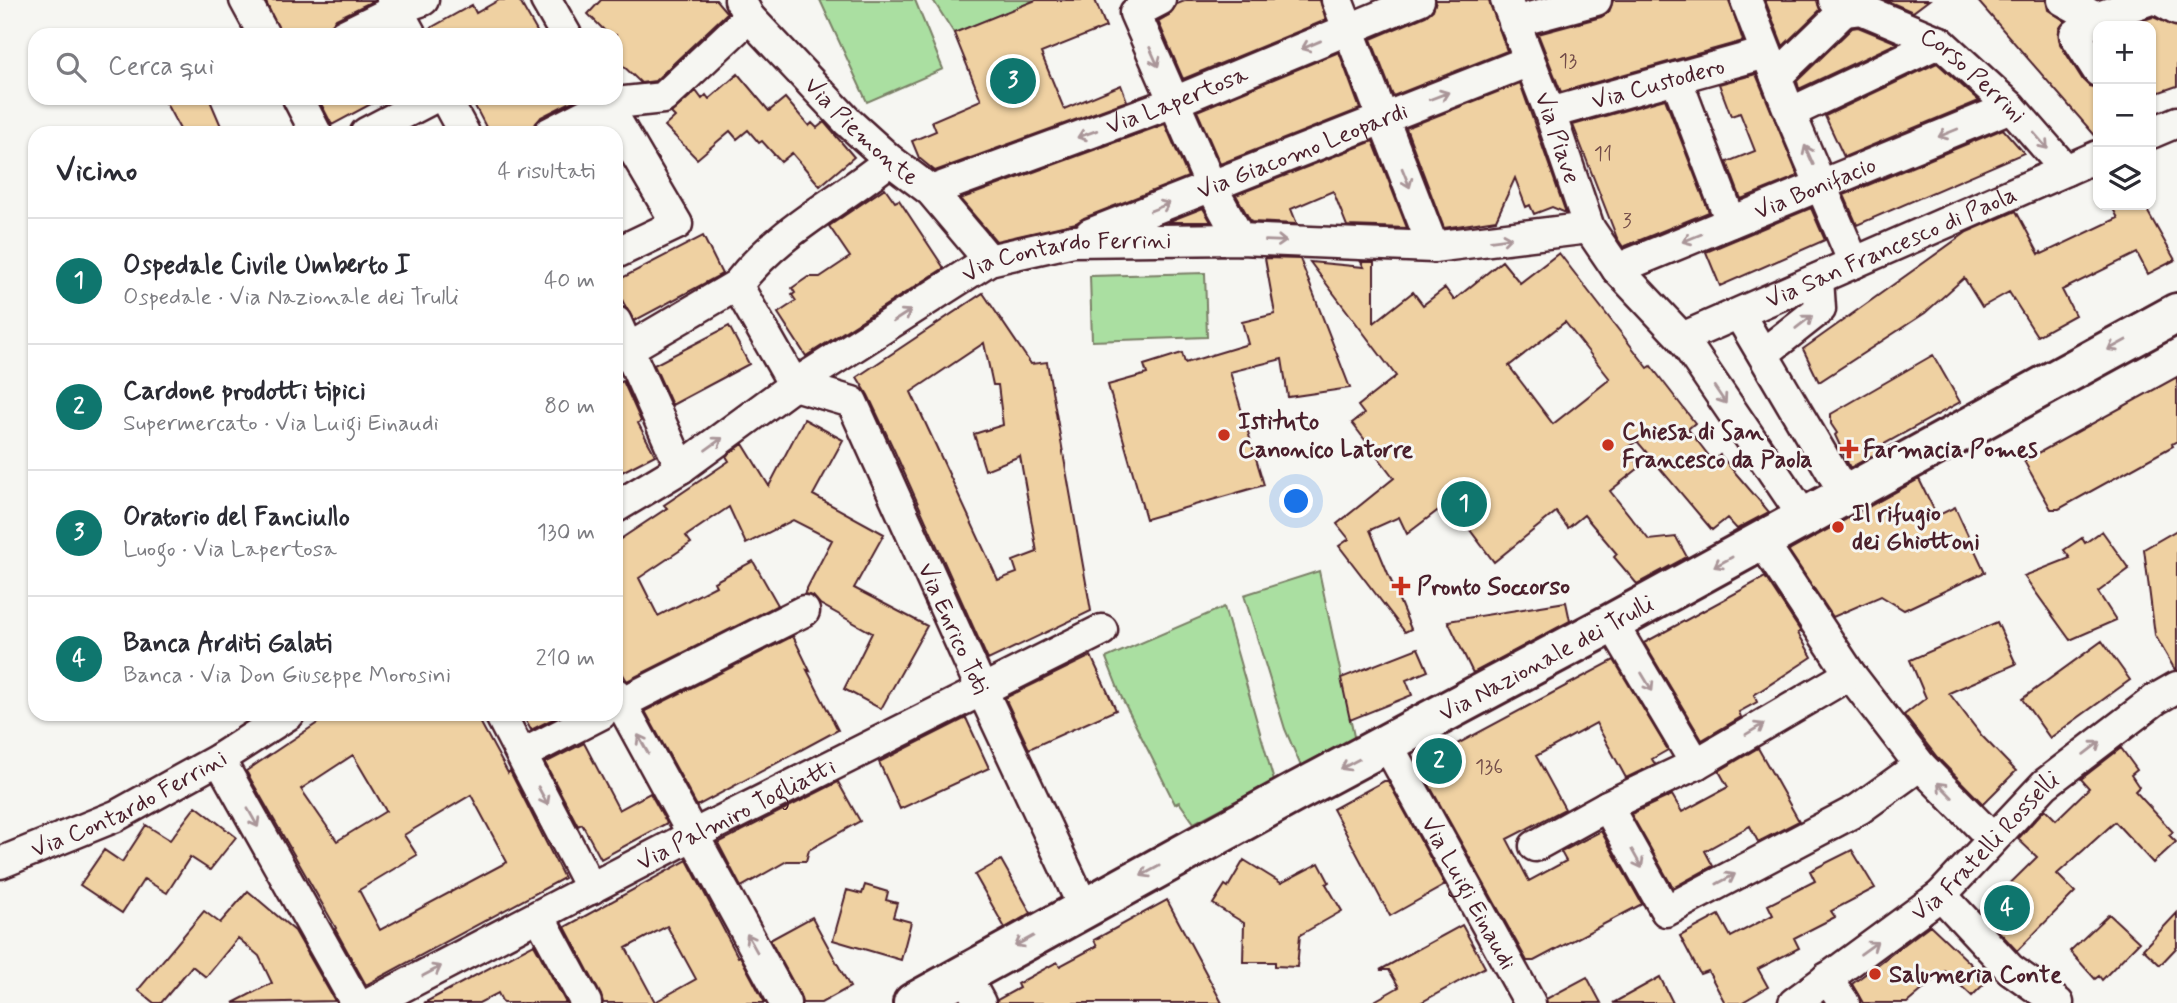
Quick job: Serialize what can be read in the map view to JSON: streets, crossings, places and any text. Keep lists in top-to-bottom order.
{
  "streets": {
    "street": [
      "Corso Perrini",
      "Via Custodero",
      "Via Lapertosa",
      "Via Piemonte",
      "Via Piave",
      "Via Giacomo Leopardi",
      "Via Bonifacio",
      "Via San Francesco di Paola",
      "Via Contardo Ferrini",
      "Via Enrico Toti",
      "Via Nazionale dei Trulli",
      "Via Palmiro Togliatti",
      "Via Fratelli Rosselli",
      "Via Luigi Einaudi"
    ]
  },
  "crossings": [
    ["Corso Perrini", "Via Bonifacio"],
    ["Corso Perrini", "Via San Francesco di Paola"],
    ["Via Custodero", "Via Piave"],
    ["Via Lapertosa", "Via Piemonte"],
    ["Via Piemonte", "Via Contardo Ferrini"],
    ["Via Piave", "Via Giacomo Leopardi"],
    ["Via Piave", "Via Bonifacio"],
    ["Via Piave", "Via San Francesco di Paola"],
    ["Via Piave", "Via Contardo Ferrini"],
    ["Via Piave", "Via Nazionale dei Trulli"],
    ["Via Giacomo Leopardi", "Via Contardo Ferrini"],
    ["Via Contardo Ferrini", "Via Enrico Toti"],
    ["Via Enrico Toti", "Via Nazionale dei Trulli"],
    ["Via Enrico Toti", "Via Palmiro Togliatti"],
    ["Via Nazionale dei Trulli", "Via Luigi Einaudi"]
  ],
  "one_way": ["Via Lapertosa", "Via Giacomo Leopardi", "Via Nazionale dei Trulli"],
  "places": {
    "other": [
      "Istituto Canonico Latorre",
      "Chiesa di San Francesco da Paola",
      "Il rifugio dei Ghiottoni",
      "Salumeria Conte"
    ],
    "health": ["Farmacia Pomes", "Pronto Soccorso"]
  },
  "house_numbers": [
    "13",
    "11",
    "3",
    "136"
  ],
  "page": {
    "map_buttons": ["+", "−"],
    "search": "Cerca qui",
    "pins": [
      "3",
      "1",
      "2",
      "4"
    ],
    "heading": ["Vicino", "4 risultati"],
    "list": [
      {
        "mark": "1",
        "name": "Ospedale Civile Umberto I",
        "note": "Ospedale · Via Nazionale dei Trulli",
        "value": "40 m"
      },
      {
        "mark": "2",
        "name": "Cardone prodotti tipici",
        "note": "Supermercato · Via Luigi Einaudi",
        "value": "80 m"
      },
      {
        "mark": "3",
        "name": "Oratorio del Fanciullo",
        "note": "Luogo · Via Lapertosa",
        "value": "130 m"
      },
      {
        "mark": "4",
        "name": "Banca Arditi Galati",
        "note": "Banca · Via Don Giuseppe Morosini",
        "value": "210 m"
      }
    ]
  }
}
